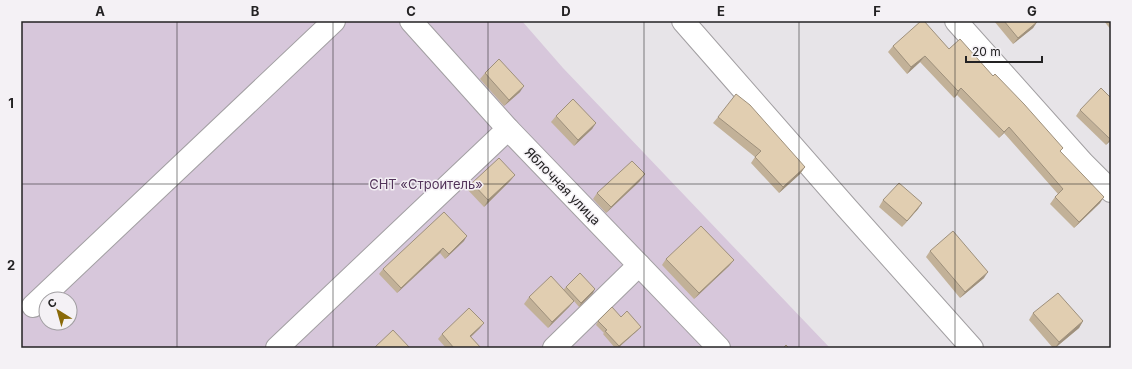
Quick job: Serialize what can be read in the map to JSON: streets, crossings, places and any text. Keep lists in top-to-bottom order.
{
  "streets": {
    "street": ["Яблочная улица"]
  },
  "parks": ["СНТ «Строитель»"],
  "scale_bar": "20 m",
  "north": "top left",
  "grid": {
    "columns": [
      "A",
      "B",
      "C",
      "D",
      "E",
      "F",
      "G"
    ],
    "rows": ["1", "2"]
  }
}
